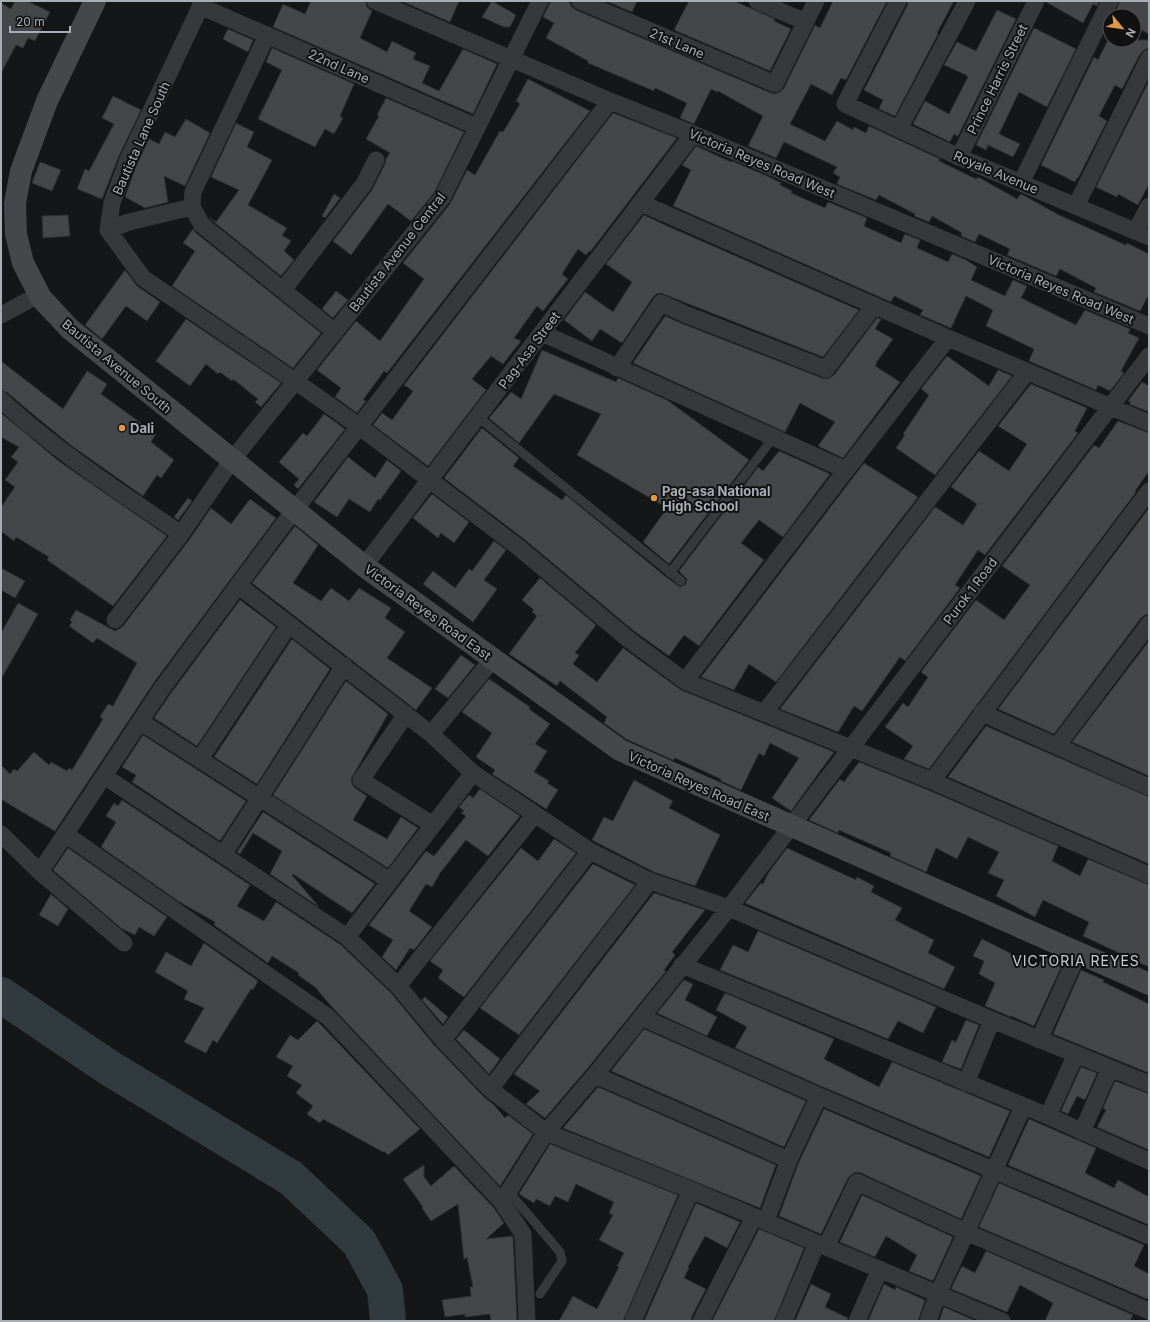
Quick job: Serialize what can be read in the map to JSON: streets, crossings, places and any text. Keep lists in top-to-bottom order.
{
  "streets": {
    "street": [
      "21st Lane",
      "22nd Lane",
      "Prince Harris Street",
      "Bautista Lane South",
      "Victoria Reyes Road West",
      "Royale Avenue",
      "Bautista Avenue Central",
      "Pag-Asa Street",
      "Bautista Avenue South",
      "Purok 1 Road",
      "Victoria Reyes Road East"
    ]
  },
  "crossings": [
    ["22nd Lane", "Bautista Lane South"],
    ["22nd Lane", "Bautista Avenue Central"],
    ["Prince Harris Street", "Royale Avenue"],
    ["Victoria Reyes Road West", "Bautista Avenue Central"],
    ["Victoria Reyes Road West", "Pag-Asa Street"],
    ["Bautista Avenue Central", "Bautista Avenue South"],
    ["Pag-Asa Street", "Victoria Reyes Road East"],
    ["Bautista Avenue South", "Victoria Reyes Road East"],
    ["Purok 1 Road", "Victoria Reyes Road East"]
  ],
  "districts": ["VICTORIA REYES"],
  "places": ["Dali", "Pag-asa National High School"],
  "scale_bar": "20 m",
  "north": "bottom right"
}
